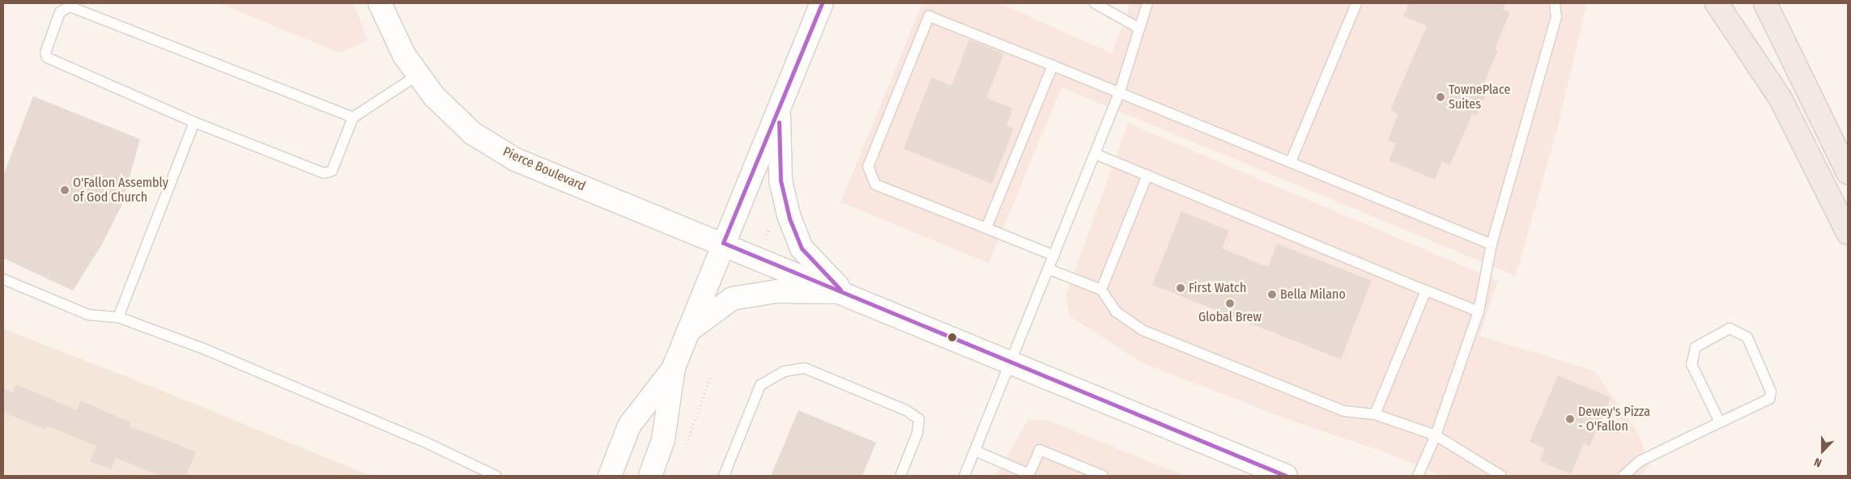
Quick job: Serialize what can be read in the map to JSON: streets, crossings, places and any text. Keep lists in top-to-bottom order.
{
  "streets": {
    "street": ["Pierce Boulevard"]
  },
  "places": [
    "TownePlace Suites",
    "O'Fallon Assembly of God Church",
    "First Watch",
    "Bella Milano",
    "Global Brew",
    "Dewey's Pizza - O'Fallon"
  ],
  "north": "bottom"
}
